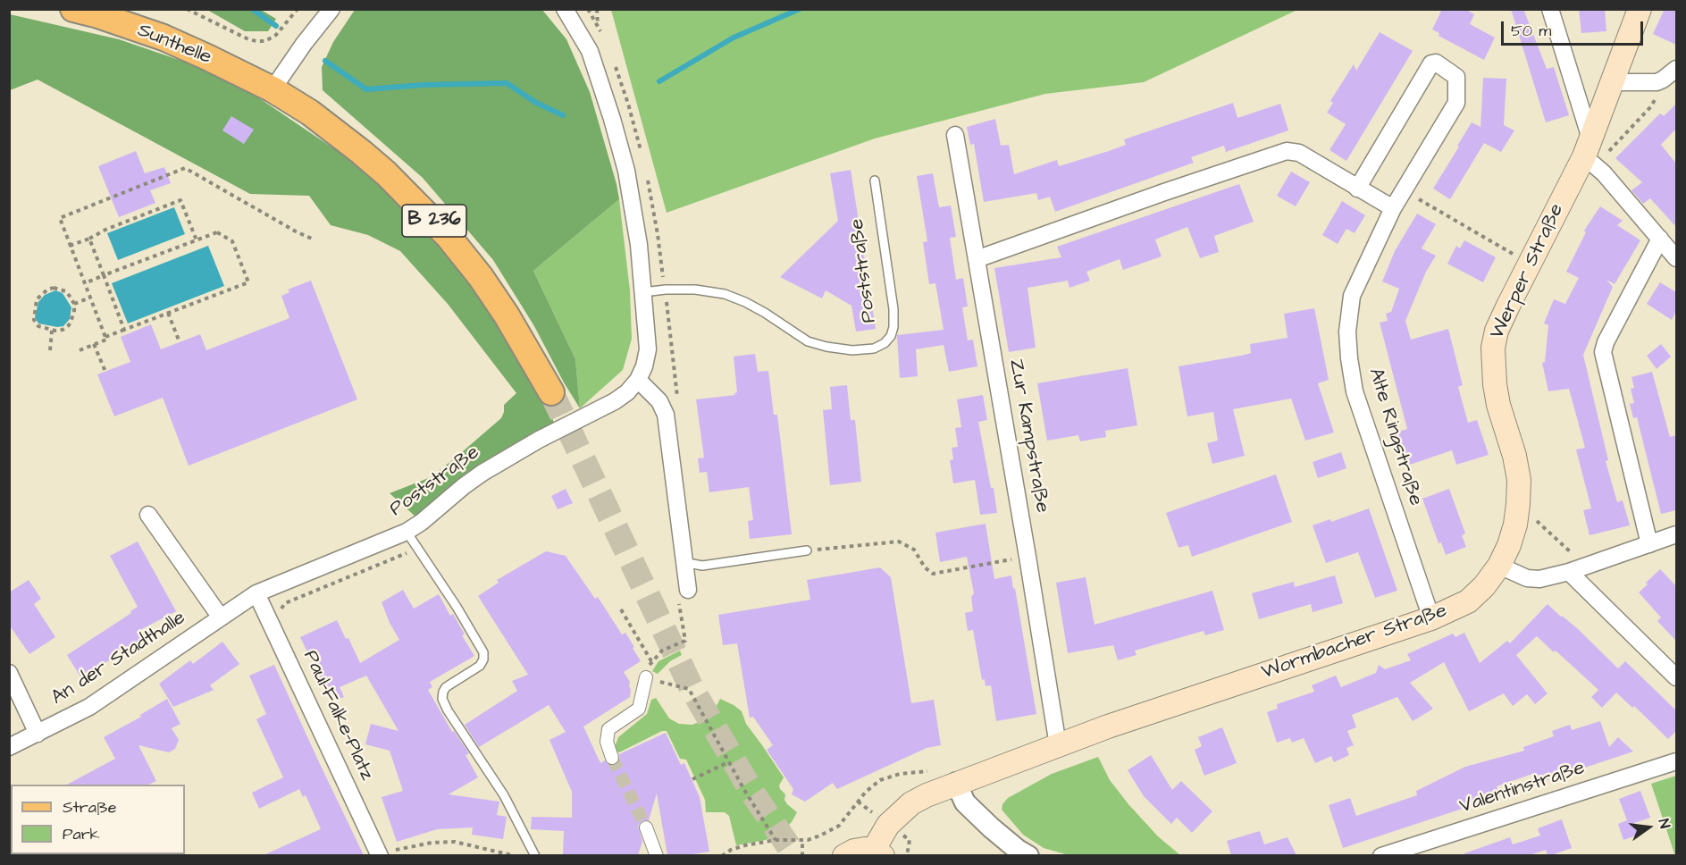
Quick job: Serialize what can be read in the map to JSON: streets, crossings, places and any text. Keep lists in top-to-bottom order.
{
  "streets": {
    "main road": [
      "Sunthelle",
      "B 236",
      "Werper Straße",
      "Wormbacher Straße"
    ],
    "street": [
      "Poststraße",
      "Zur Kampstraße",
      "Alte Ringstraße",
      "An der Stadthalle",
      "Paul-Falke-Platz",
      "Valentinstraße"
    ]
  },
  "crossings": [
    ["Sunthelle", "B 236"],
    ["Poststraße", "An der Stadthalle"],
    ["Poststraße", "Paul-Falke-Platz"],
    ["Werper Straße", "Wormbacher Straße"],
    ["Zur Kampstraße", "Wormbacher Straße"],
    ["Alte Ringstraße", "Wormbacher Straße"]
  ],
  "legend": ["Straße", "Park"],
  "scale_bar": "50 m",
  "north": "right"
}
